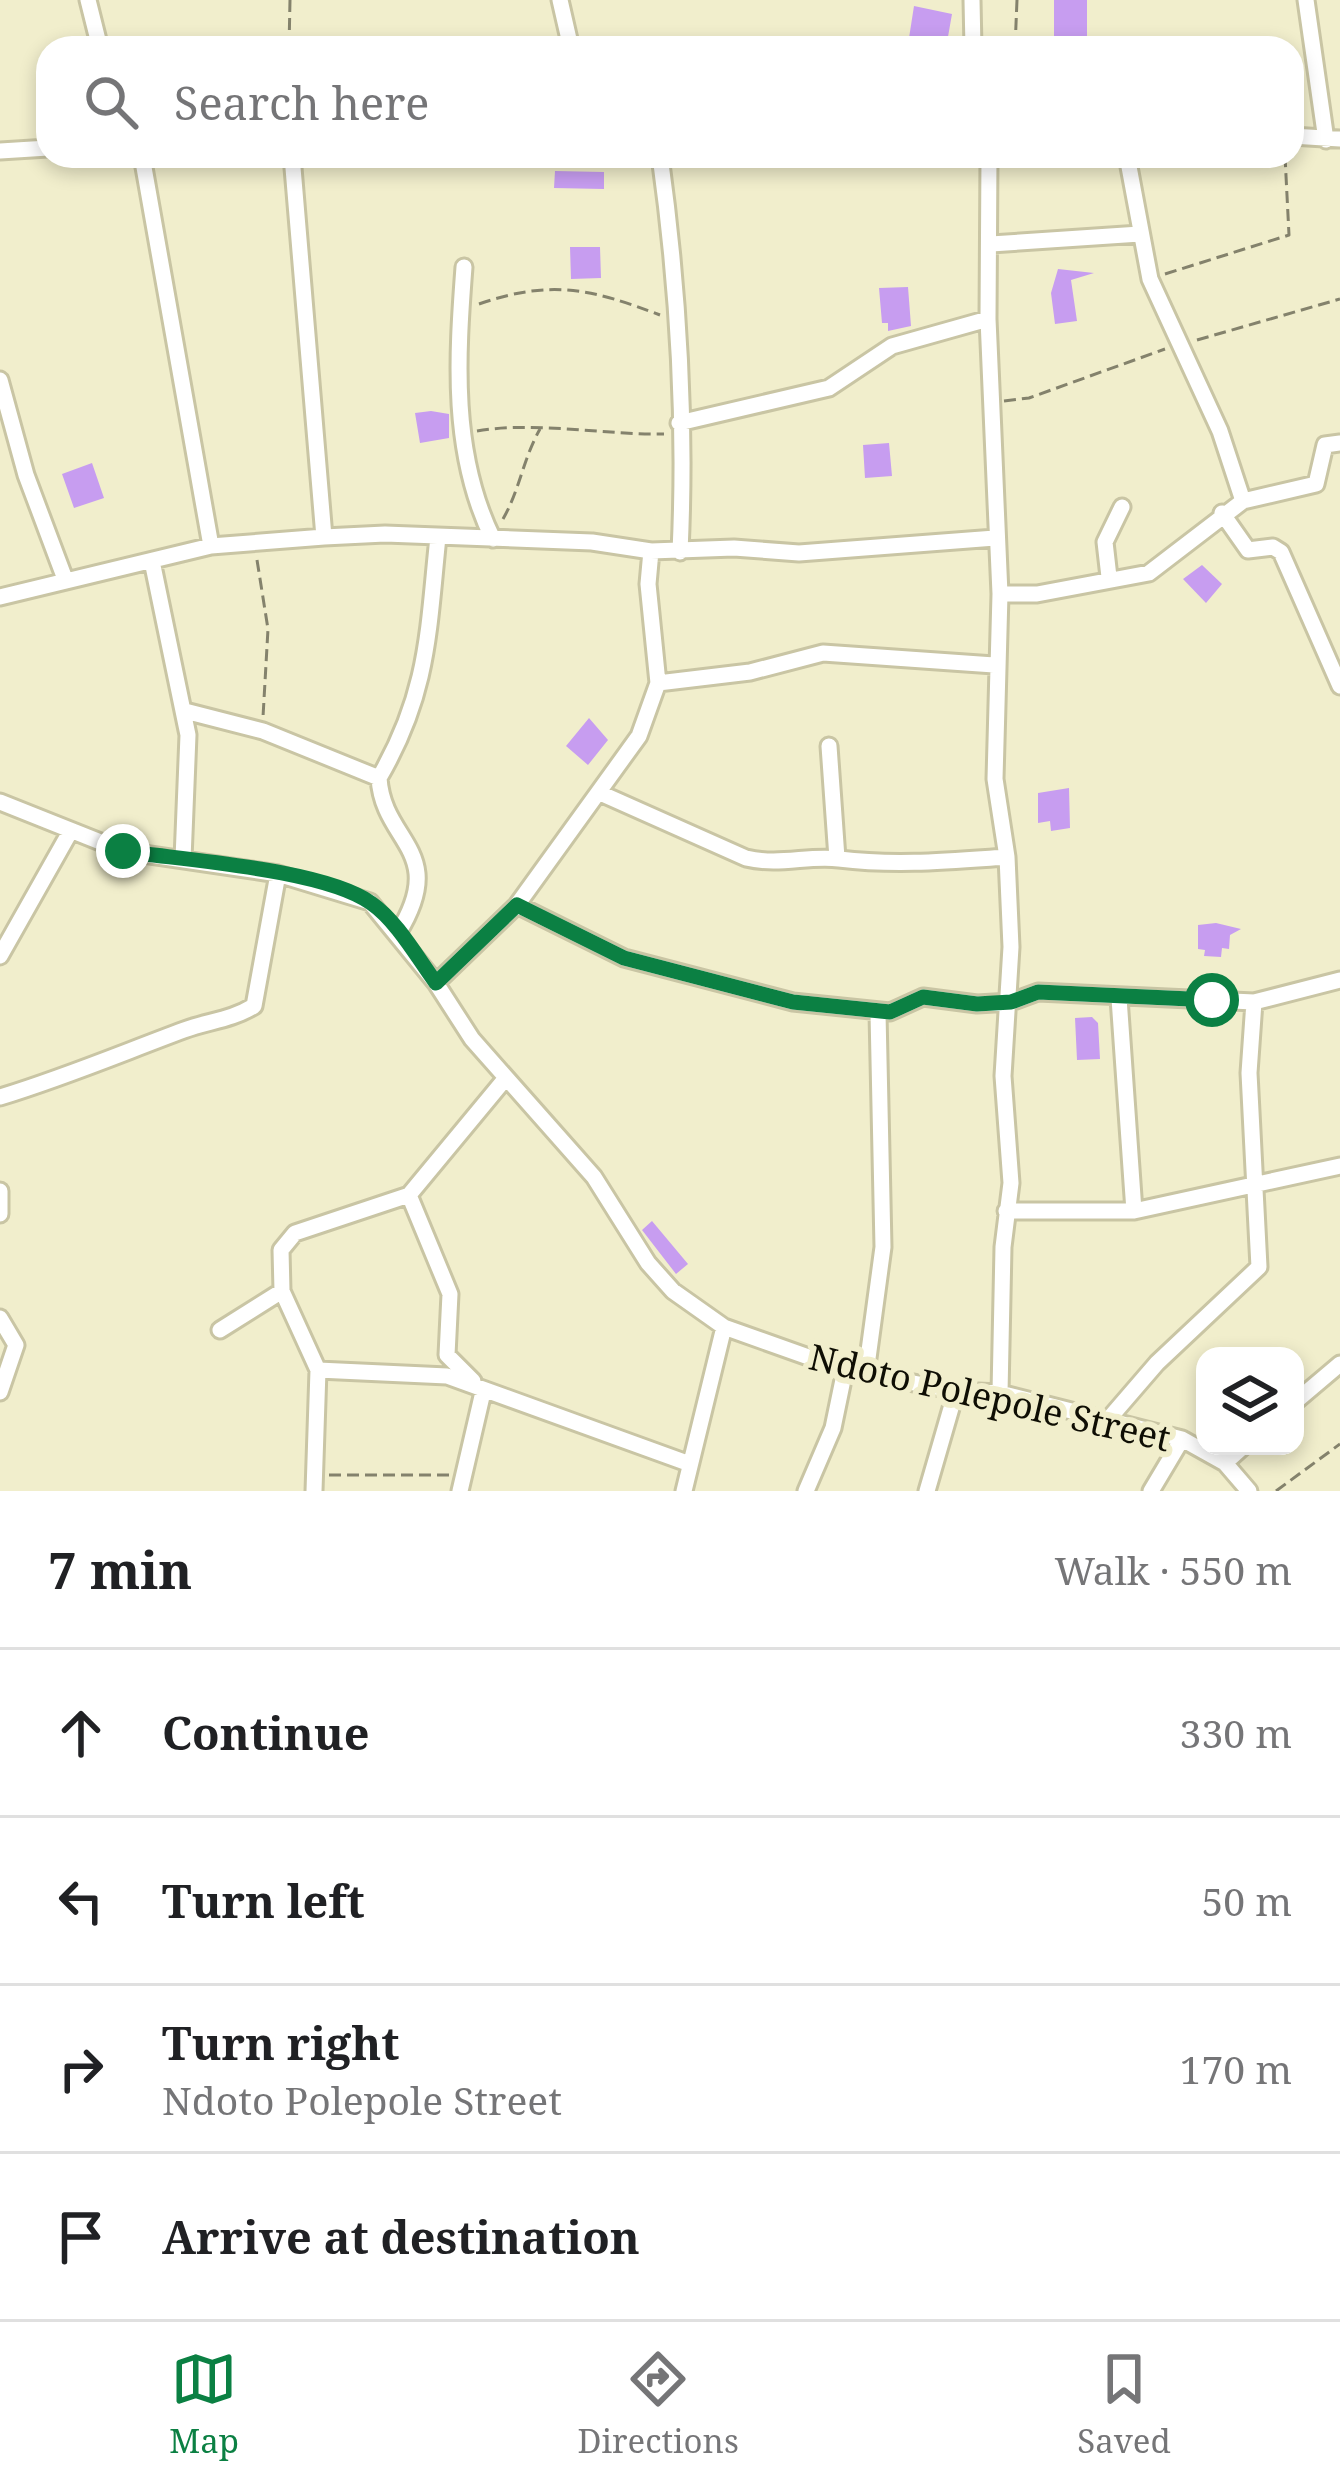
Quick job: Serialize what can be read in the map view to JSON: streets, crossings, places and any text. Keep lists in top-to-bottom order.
{
  "streets": {
    "street": ["Ndoto Polepole Street"]
  },
  "page": {
    "search": "Search here",
    "heading": ["7 min", "Walk · 550 m"],
    "list": [
      ["Continue", "330 m"],
      ["Turn left", "50 m"],
      ["Turn right", "Ndoto Polepole Street", "170 m"],
      "Arrive at destination"
    ],
    "nav": ["Map", "Directions", "Saved"]
  }
}
